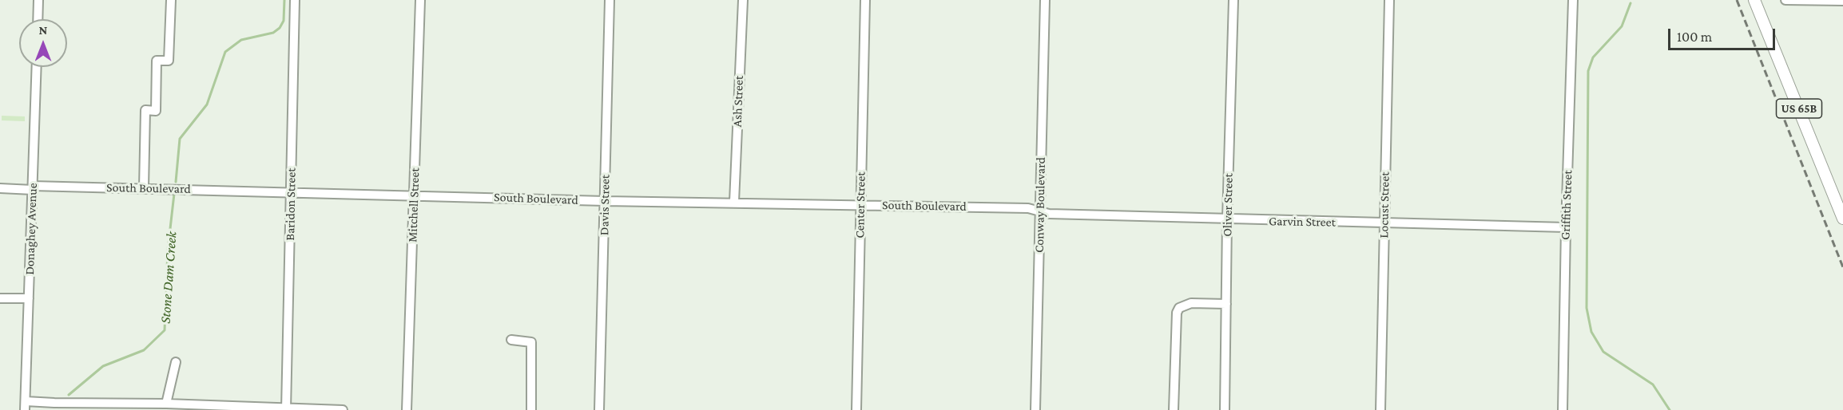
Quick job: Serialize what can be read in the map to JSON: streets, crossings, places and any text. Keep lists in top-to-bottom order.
{
  "streets": {
    "main road": ["US 65B"],
    "street": [
      "Ash Street",
      "South Boulevard",
      "Baridon Street",
      "Mitchell Street",
      "Davis Street",
      "Center Street",
      "Conway Boulevard",
      "Oliver Street",
      "Locust Street",
      "Griffith Street",
      "Garvin Street",
      "Donaghey Avenue"
    ]
  },
  "crossings": [
    ["Ash Street", "South Boulevard"],
    ["South Boulevard", "Baridon Street"],
    ["South Boulevard", "Mitchell Street"],
    ["South Boulevard", "Davis Street"],
    ["South Boulevard", "Center Street"],
    ["South Boulevard", "Conway Boulevard"],
    ["South Boulevard", "Garvin Street"],
    ["South Boulevard", "Donaghey Avenue"],
    ["Conway Boulevard", "Garvin Street"],
    ["Oliver Street", "Garvin Street"],
    ["Locust Street", "Garvin Street"],
    ["Griffith Street", "Garvin Street"]
  ],
  "water": ["Stone Dam Creek"],
  "scale_bar": "100 m",
  "north": "top"
}
